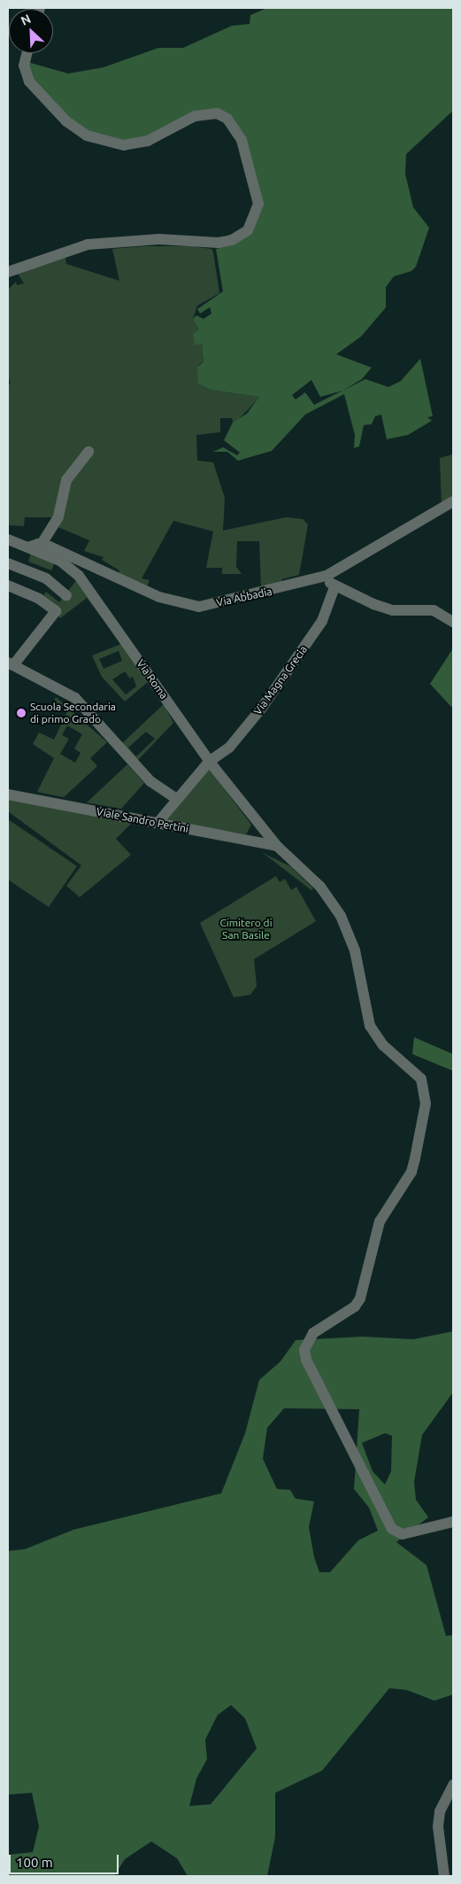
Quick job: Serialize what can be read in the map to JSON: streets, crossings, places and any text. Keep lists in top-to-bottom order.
{
  "streets": {
    "street": [
      "Via Abbadia",
      "Via Roma",
      "Via Magna Grecia",
      "Viale Sandro Pertini"
    ]
  },
  "crossings": [
    ["Via Roma", "Via Magna Grecia"],
    ["Via Roma", "Viale Sandro Pertini"],
    ["Via Magna Grecia", "Viale Sandro Pertini"]
  ],
  "parks": ["Cimitero di San Basile"],
  "places": ["Scuola Secondaria di primo Grado"],
  "scale_bar": "100 m",
  "north": "top left"
}
